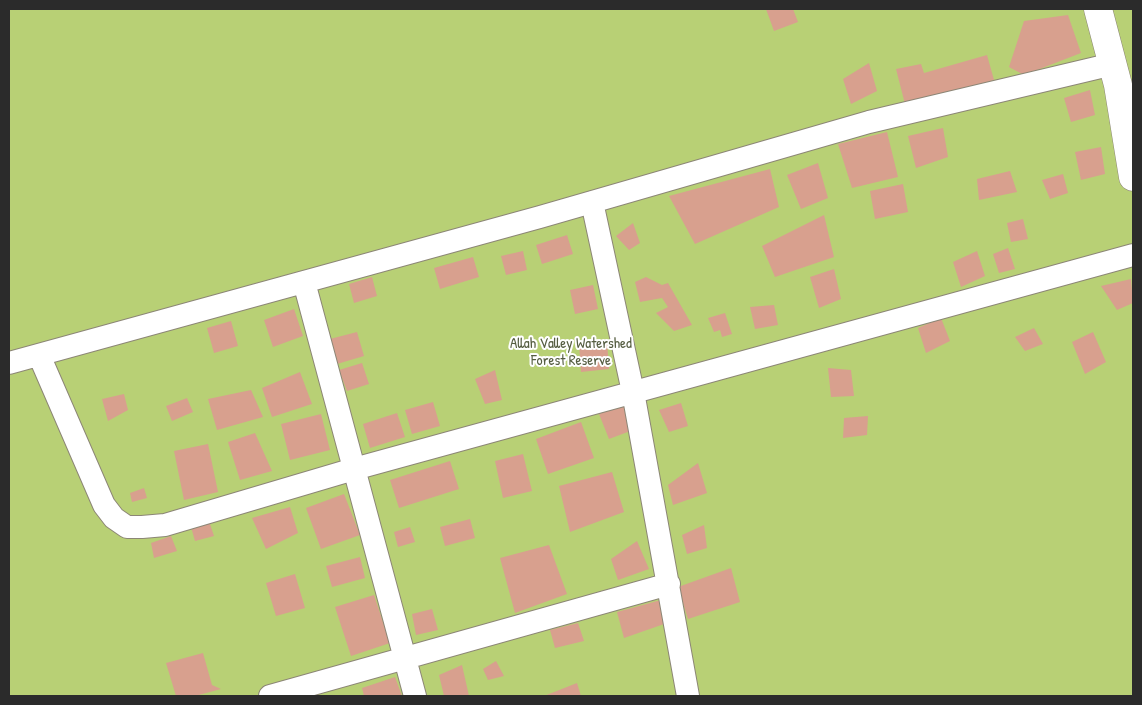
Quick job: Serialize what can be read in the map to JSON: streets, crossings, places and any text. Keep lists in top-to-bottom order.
{
  "parks": ["Allah Valley Watershed Forest Reserve"]
}
